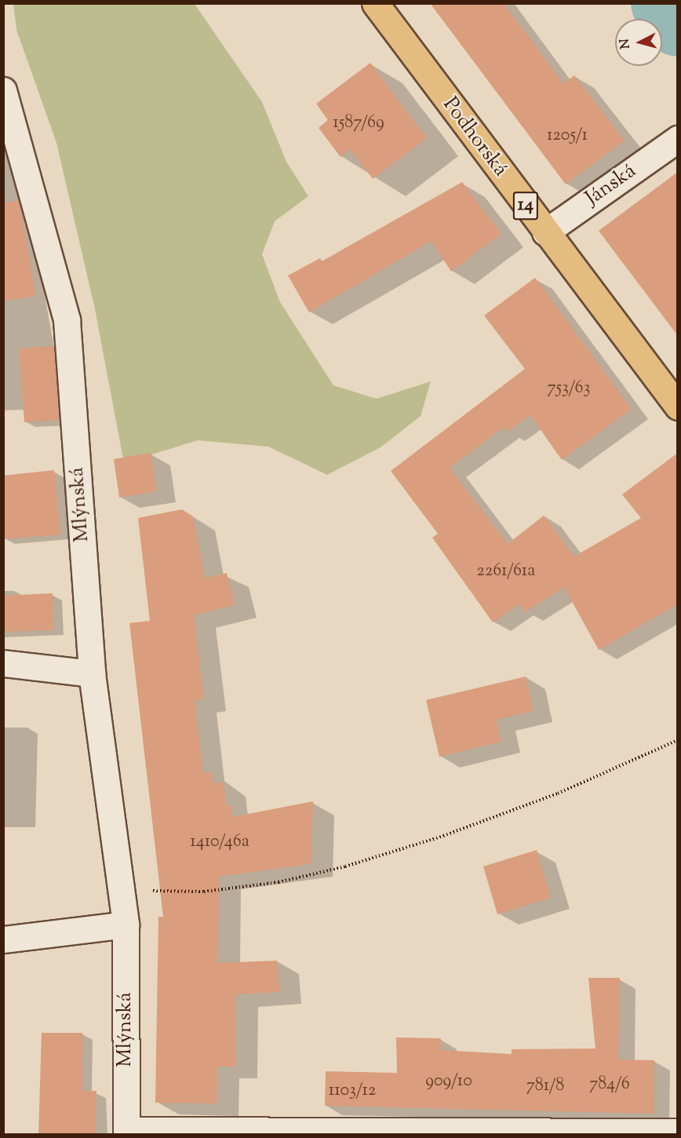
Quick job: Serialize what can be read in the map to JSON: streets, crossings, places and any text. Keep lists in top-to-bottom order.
{
  "streets": {
    "main road": ["Podhorská", "14"],
    "street": ["Jánská", "Mlýnská"]
  },
  "crossings": [
    ["Podhorská", "Jánská"]
  ],
  "house_numbers": [
    "1587/69",
    "1205/1",
    "753/63",
    "2261/61a",
    "1410/46a",
    "909/10",
    "784/6",
    "781/8",
    "1103/12"
  ],
  "north": "left"
}
